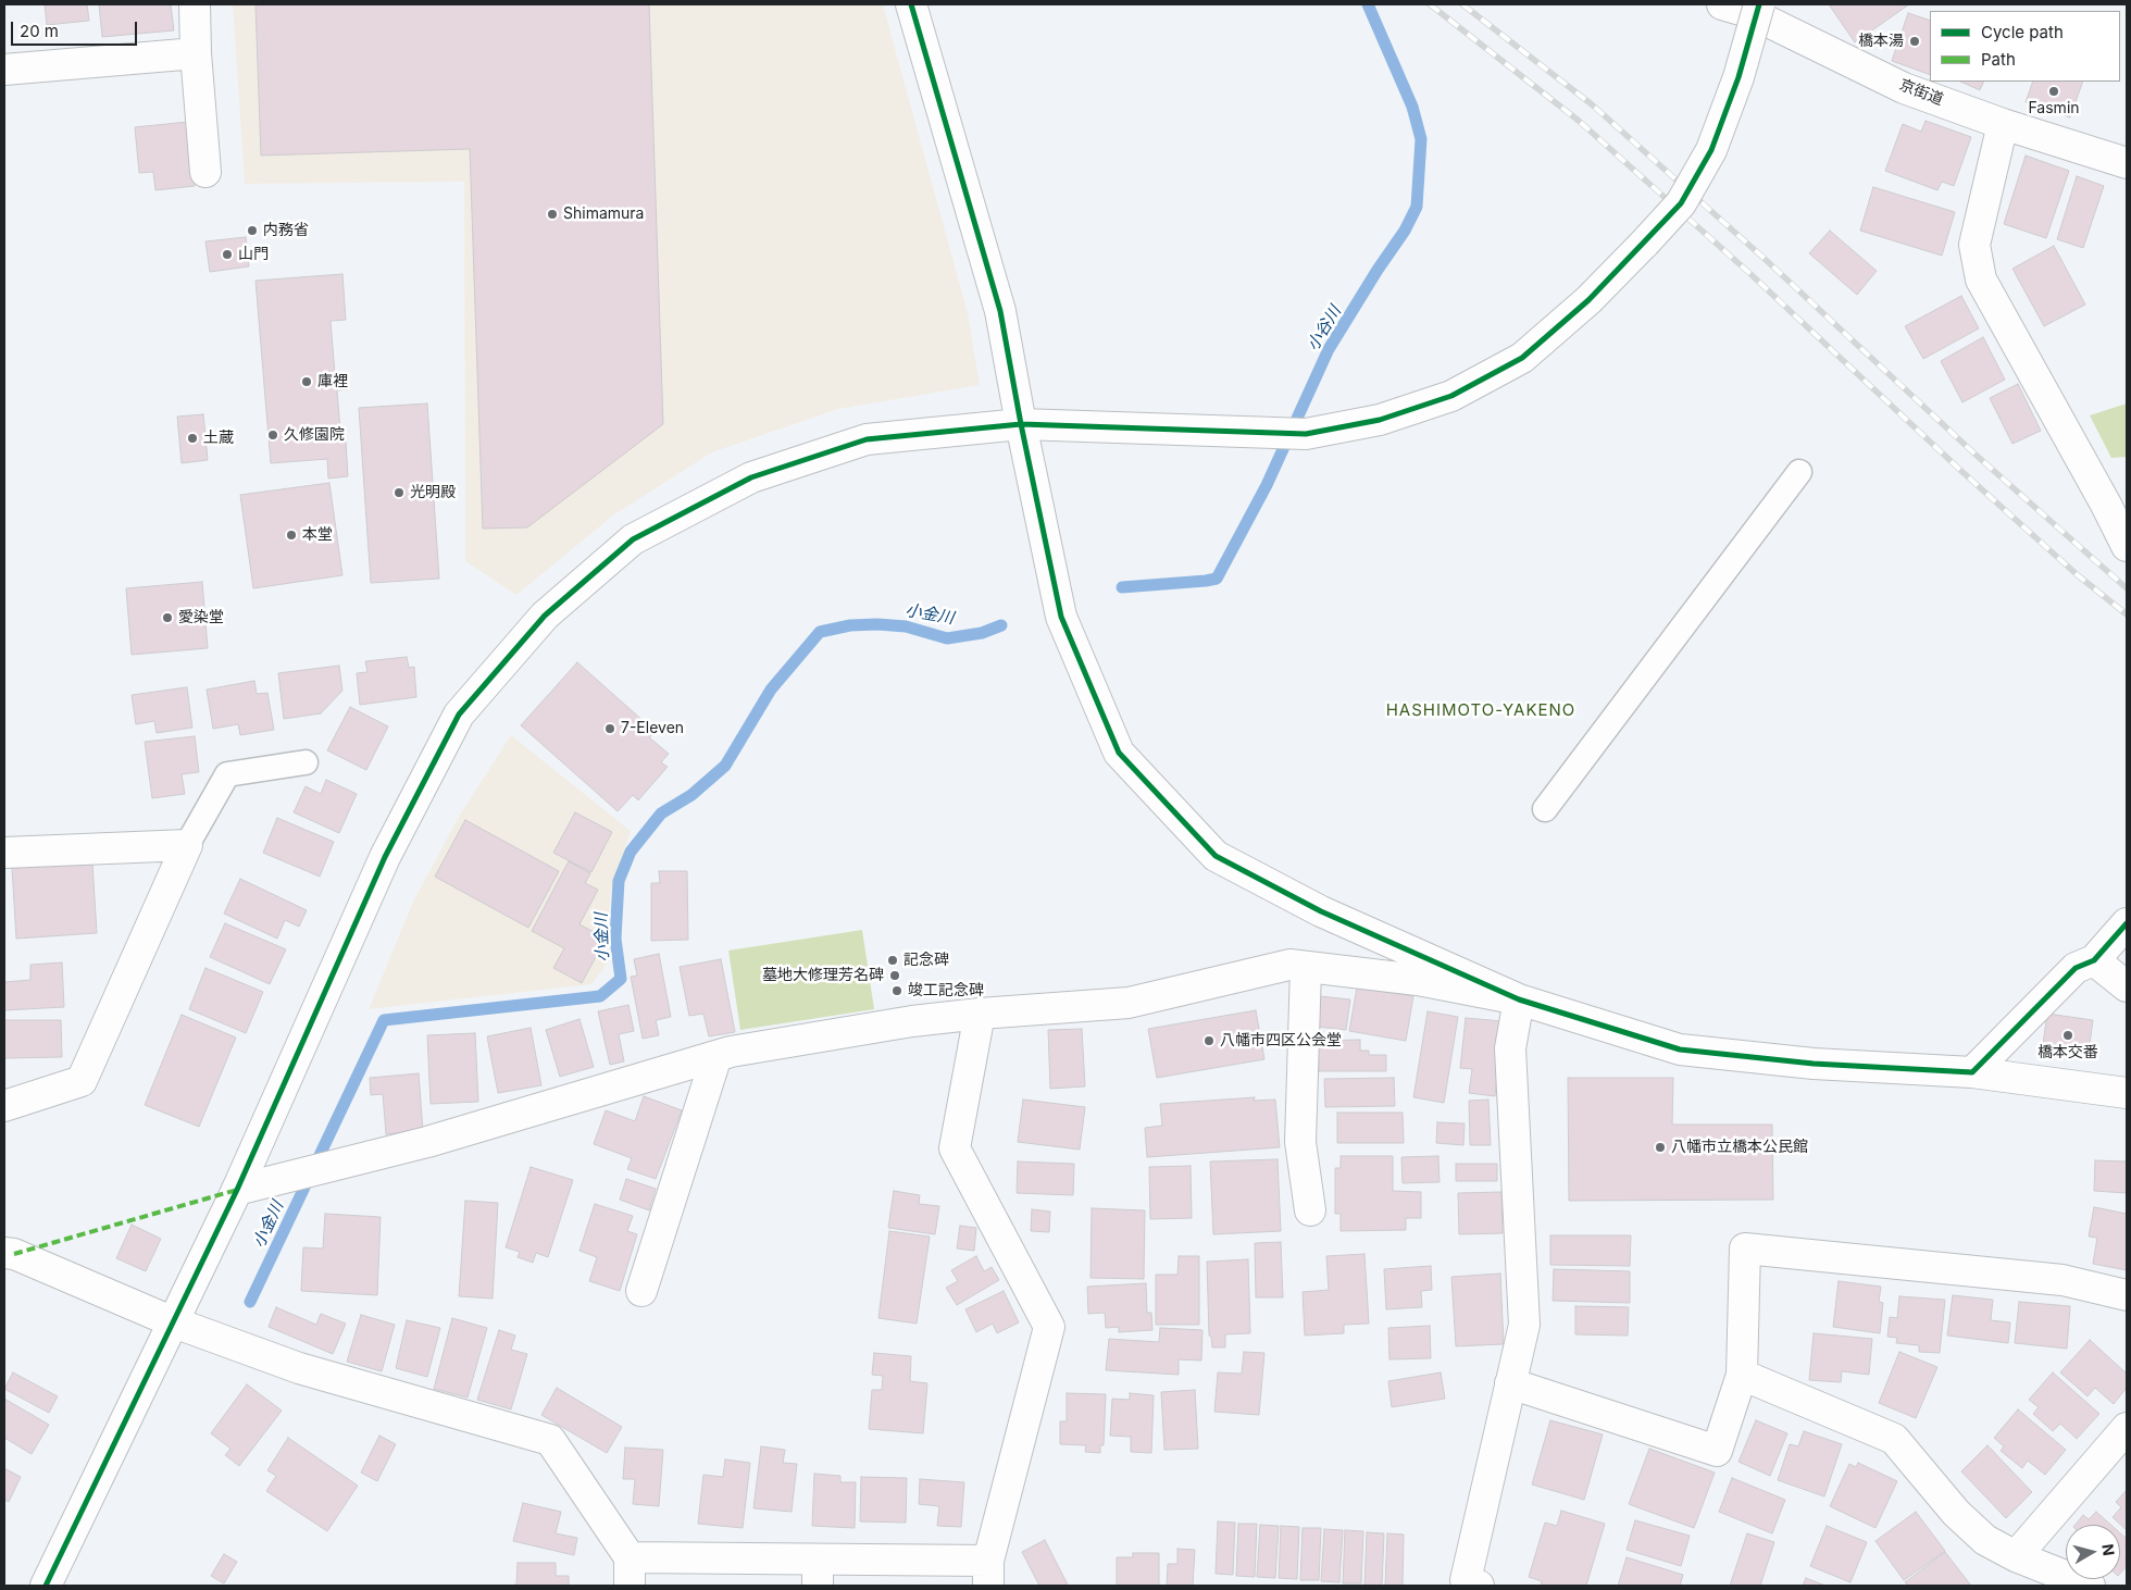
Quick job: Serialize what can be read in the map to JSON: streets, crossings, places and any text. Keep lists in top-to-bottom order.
{
  "streets": {
    "street": ["京街道"]
  },
  "districts": ["HASHIMOTO-YAKENO"],
  "water": ["小谷川", "小金川"],
  "places": [
    "橋本湯",
    "Fasmin",
    "Shimamura",
    "内務省",
    "山門",
    "庫裡",
    "久修園院",
    "土蔵",
    "光明殿",
    "本堂",
    "愛染堂",
    "7-Eleven",
    "記念碑",
    "墓地大修理芳名碑",
    "竣工記念碑",
    "橋本交番",
    "八幡市四区公会堂",
    "八幡市立橋本公民館"
  ],
  "legend": ["Cycle path", "Path"],
  "scale_bar": "20 m",
  "north": "right"
}
